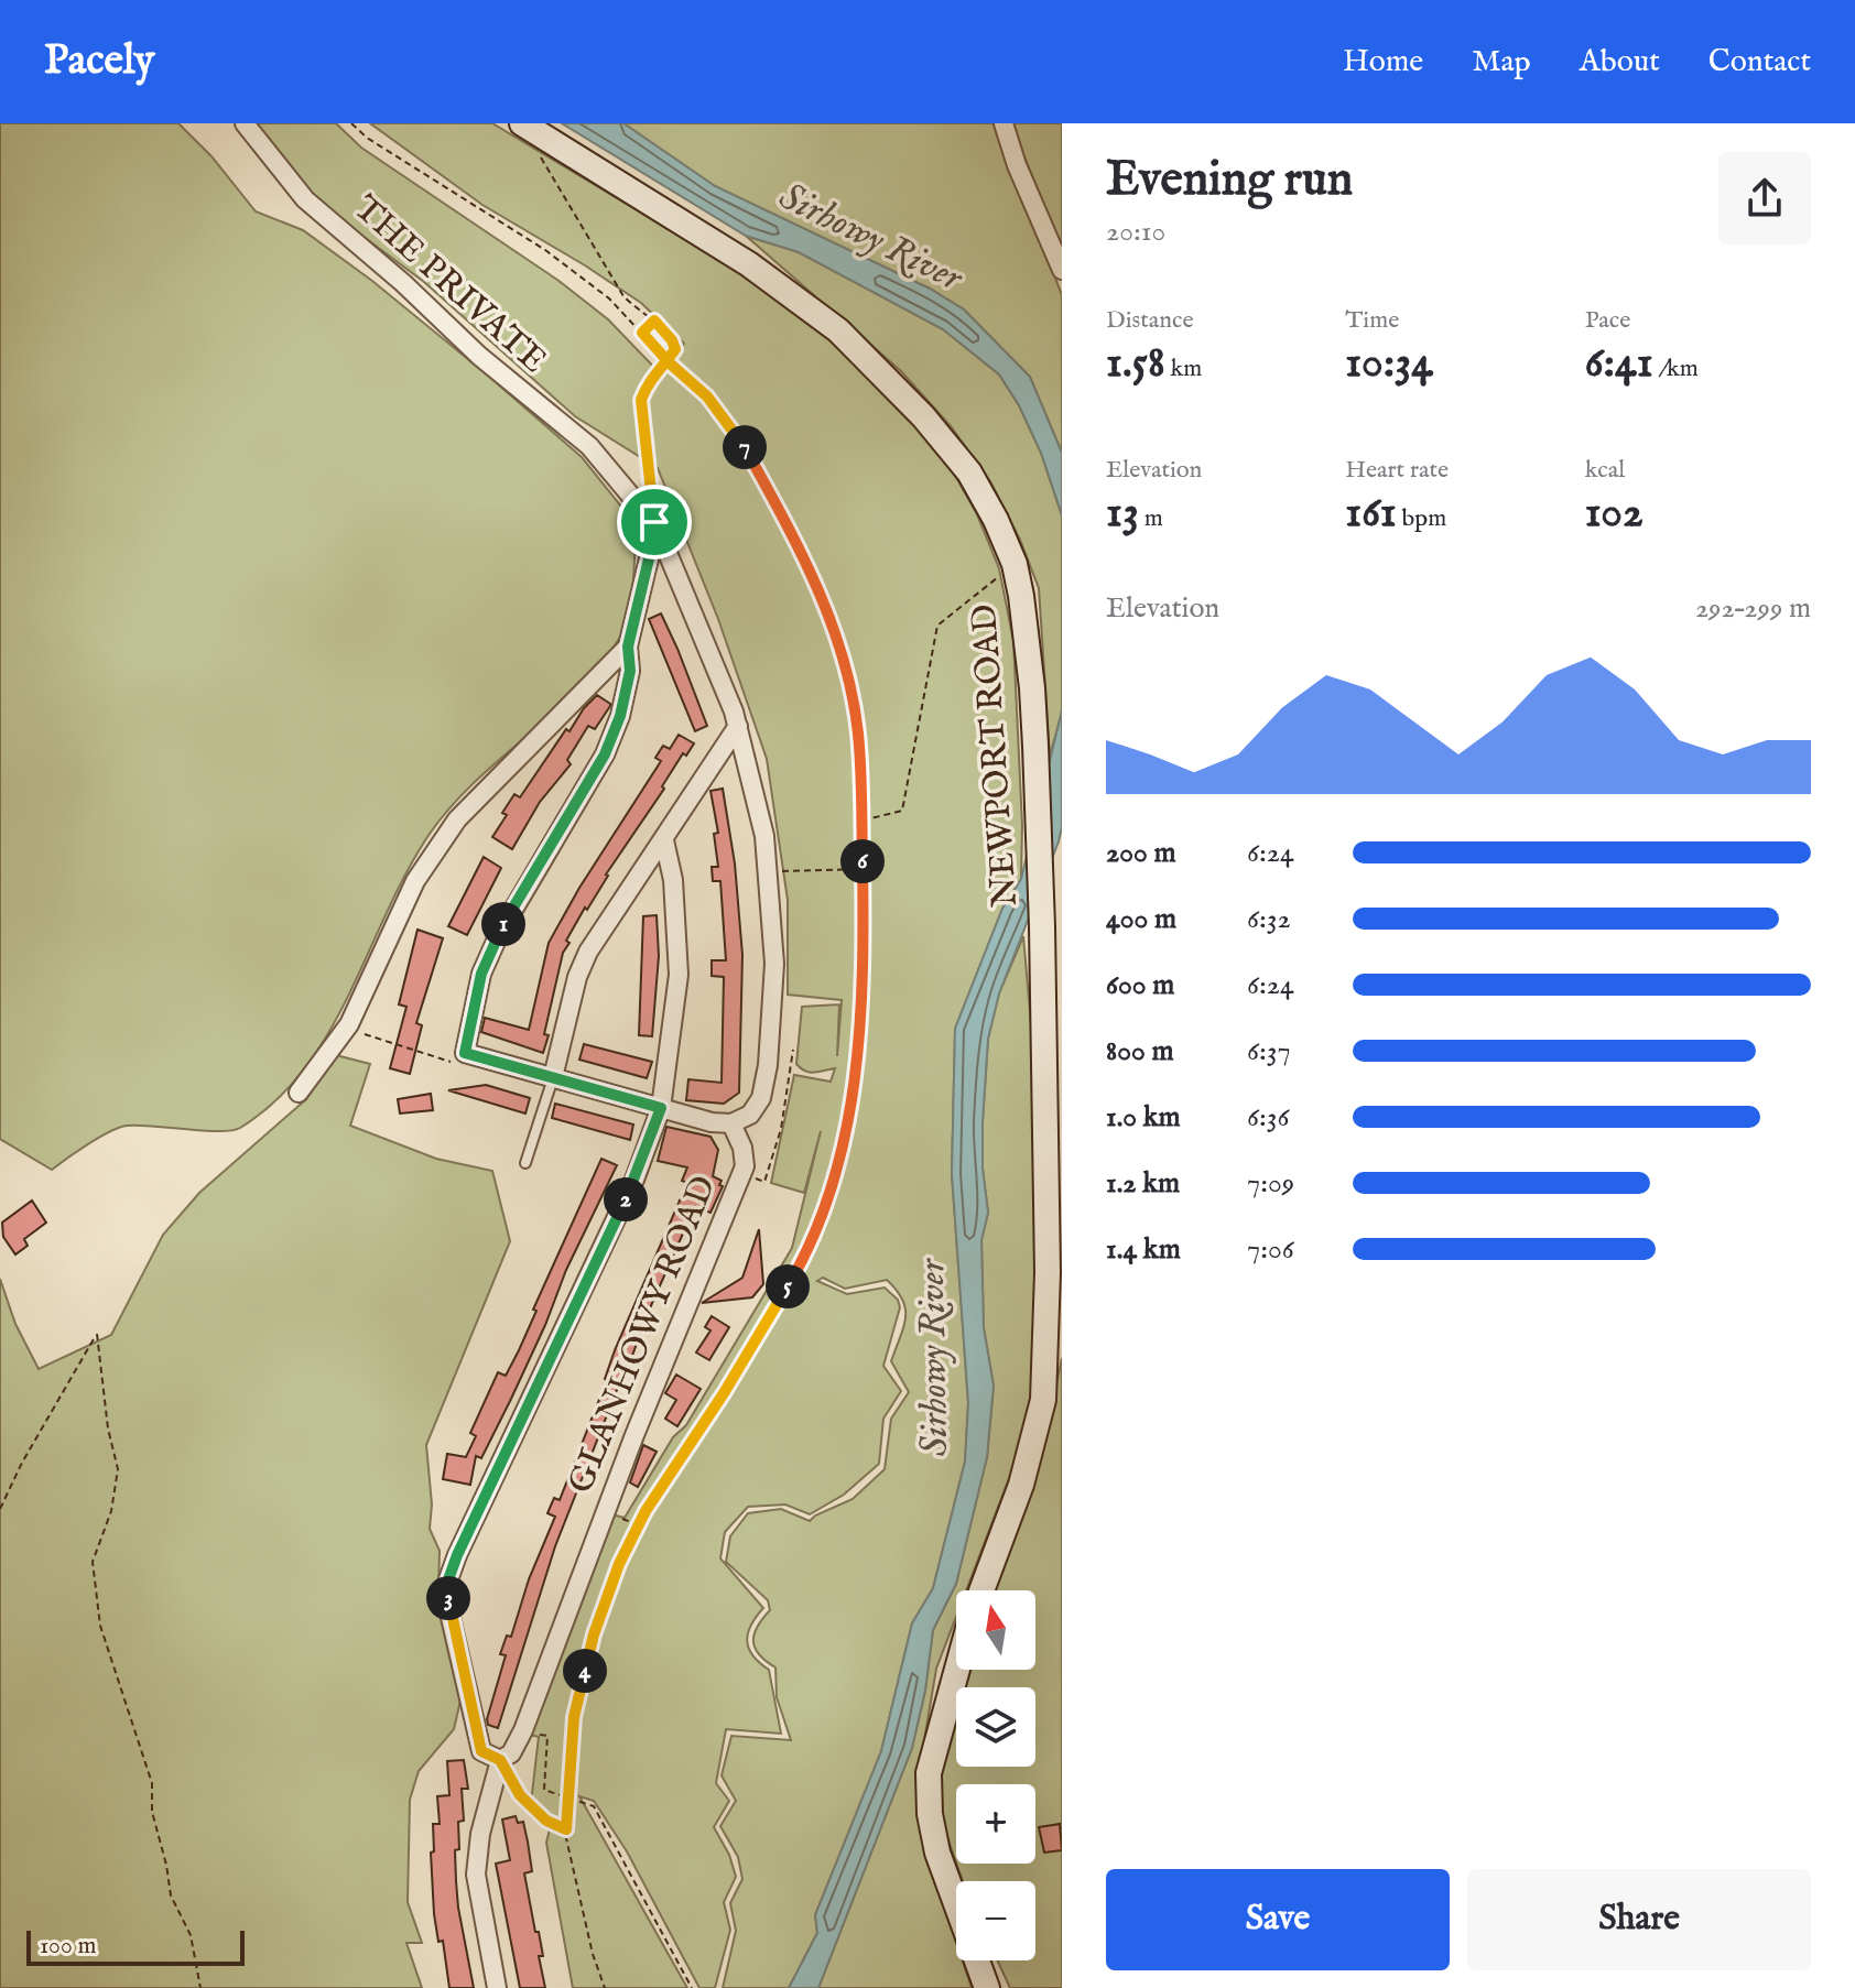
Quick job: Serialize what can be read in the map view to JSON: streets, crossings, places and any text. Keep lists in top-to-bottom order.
{
  "streets": {
    "main road": ["NEWPORT ROAD"],
    "street": ["THE PRIVATE", "GLANHOWY ROAD"]
  },
  "water": ["Sirhowy River"],
  "scale_bar": "100 m",
  "north": "top",
  "page": {
    "header": "Pacely",
    "nav": [
      "Home",
      "Map",
      "About",
      "Contact"
    ],
    "heading": ["Evening run", "20:10"],
    "stats": [
      ["Distance", "1.58 km"],
      ["Time", "10:34"],
      ["Pace", "6:41 /km"],
      ["Elevation", "13 m"],
      ["Heart rate", "161 bpm"],
      ["kcal", "102"]
    ],
    "pins": [
      "7",
      "6",
      "1",
      "2",
      "5",
      "3",
      "4"
    ],
    "chart": ["Elevation", "292–299 m"],
    "list": [
      {
        "name": "200 m",
        "note": "6:24"
      },
      {
        "name": "400 m",
        "note": "6:32"
      },
      {
        "name": "600 m",
        "note": "6:24"
      },
      {
        "name": "800 m",
        "note": "6:37"
      },
      {
        "name": "1.0 km",
        "note": "6:36"
      },
      {
        "name": "1.2 km",
        "note": "7:09"
      },
      {
        "name": "1.4 km",
        "note": "7:06"
      }
    ],
    "map_buttons": ["+", "−"],
    "buttons": ["Save", "Share"],
    "scale": "100 m"
  }
}
